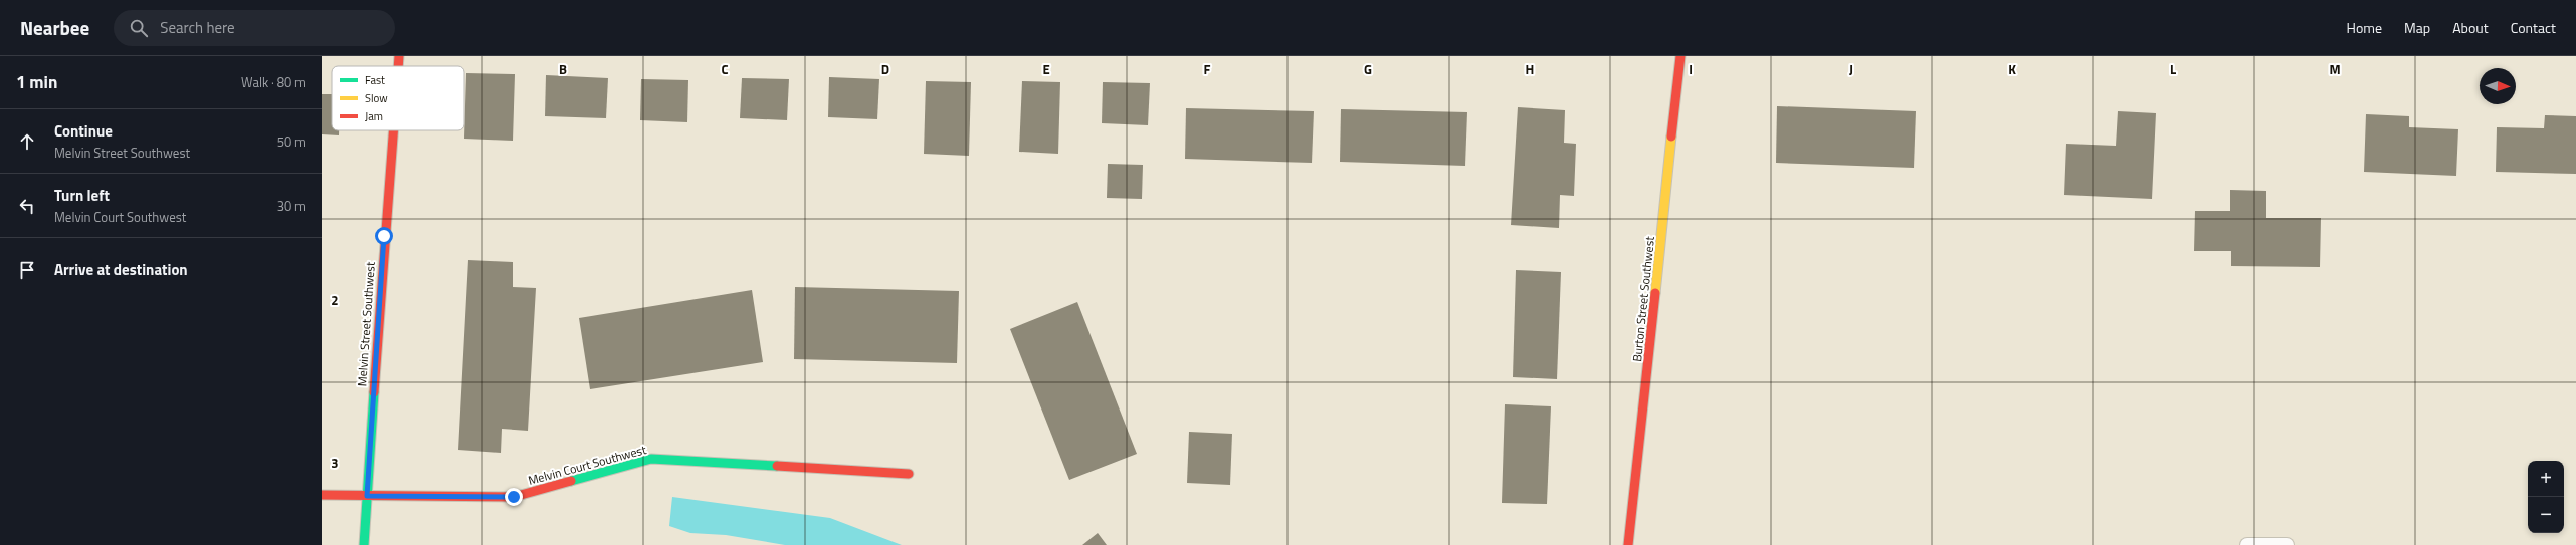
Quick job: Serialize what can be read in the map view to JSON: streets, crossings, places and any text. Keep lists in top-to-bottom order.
{
  "streets": {
    "street": ["Burton Street Southwest", "Melvin Street Southwest", "Melvin Court Southwest"]
  },
  "crossings": [
    ["Melvin Street Southwest", "Melvin Court Southwest"]
  ],
  "legend": ["Fast", "Slow", "Jam"],
  "north": "right",
  "page": {
    "header": "Nearbee",
    "search": "Search here",
    "nav": [
      "Home",
      "Map",
      "About",
      "Contact"
    ],
    "heading": ["1 min", "Walk · 80 m"],
    "list": [
      ["Continue", "Melvin Street Southwest", "50 m"],
      ["Turn left", "Melvin Court Southwest", "30 m"],
      "Arrive at destination"
    ],
    "map_buttons": ["+", "−"]
  },
  "grid": {
    "columns": [
      "B",
      "C",
      "D",
      "E",
      "F",
      "G",
      "H",
      "I",
      "J",
      "K",
      "L",
      "M"
    ],
    "rows": ["2", "3"]
  }
}
